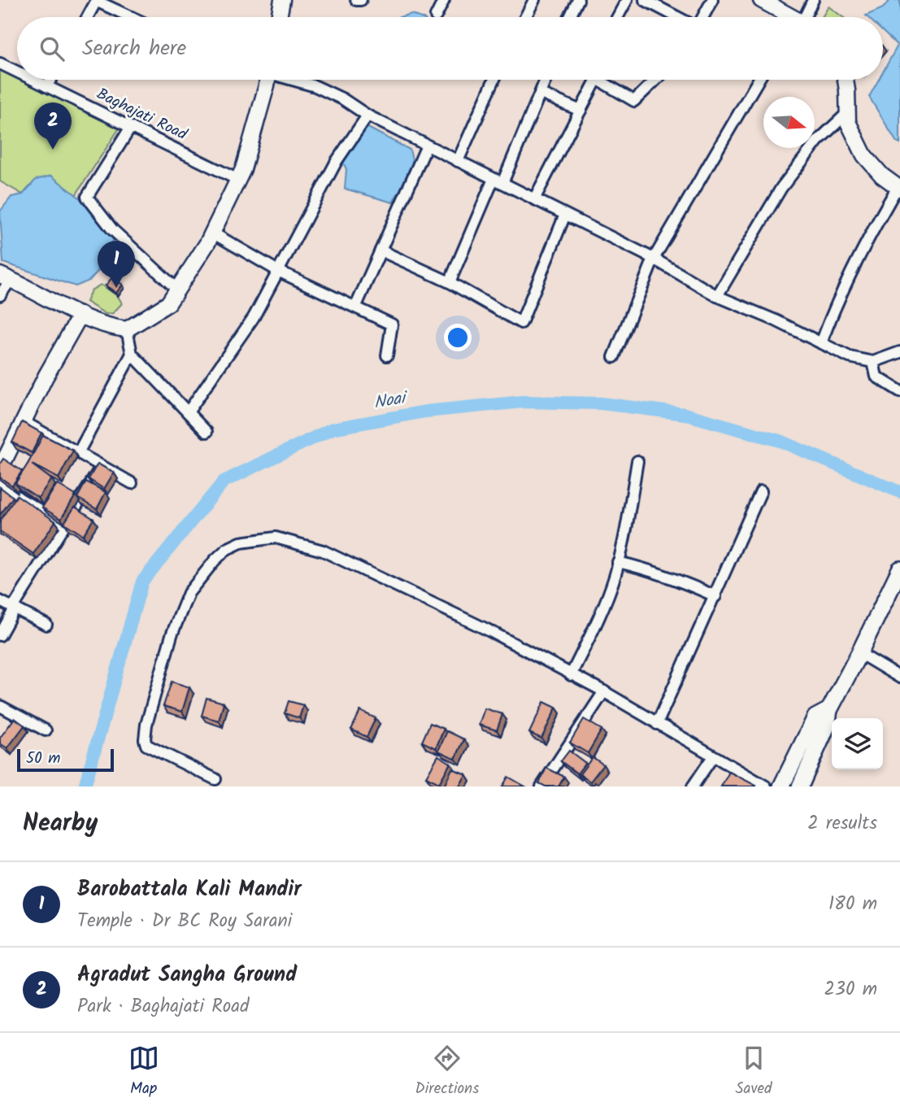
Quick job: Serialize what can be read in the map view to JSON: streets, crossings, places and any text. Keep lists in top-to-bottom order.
{
  "streets": {
    "street": ["Baghajati Road"]
  },
  "water": ["Noai"],
  "scale_bar": "50 m",
  "north": "right",
  "page": {
    "search": "Search here",
    "pins": ["2", "1"],
    "scale": "50 m",
    "heading": ["Nearby", "2 results"],
    "list": [
      {
        "mark": "1",
        "name": "Barobattala Kali Mandir",
        "note": "Temple · Dr BC Roy Sarani",
        "value": "180 m"
      },
      {
        "mark": "2",
        "name": "Agradut Sangha Ground",
        "note": "Park · Baghajati Road",
        "value": "230 m"
      }
    ],
    "nav": ["Map", "Directions", "Saved"]
  }
}
